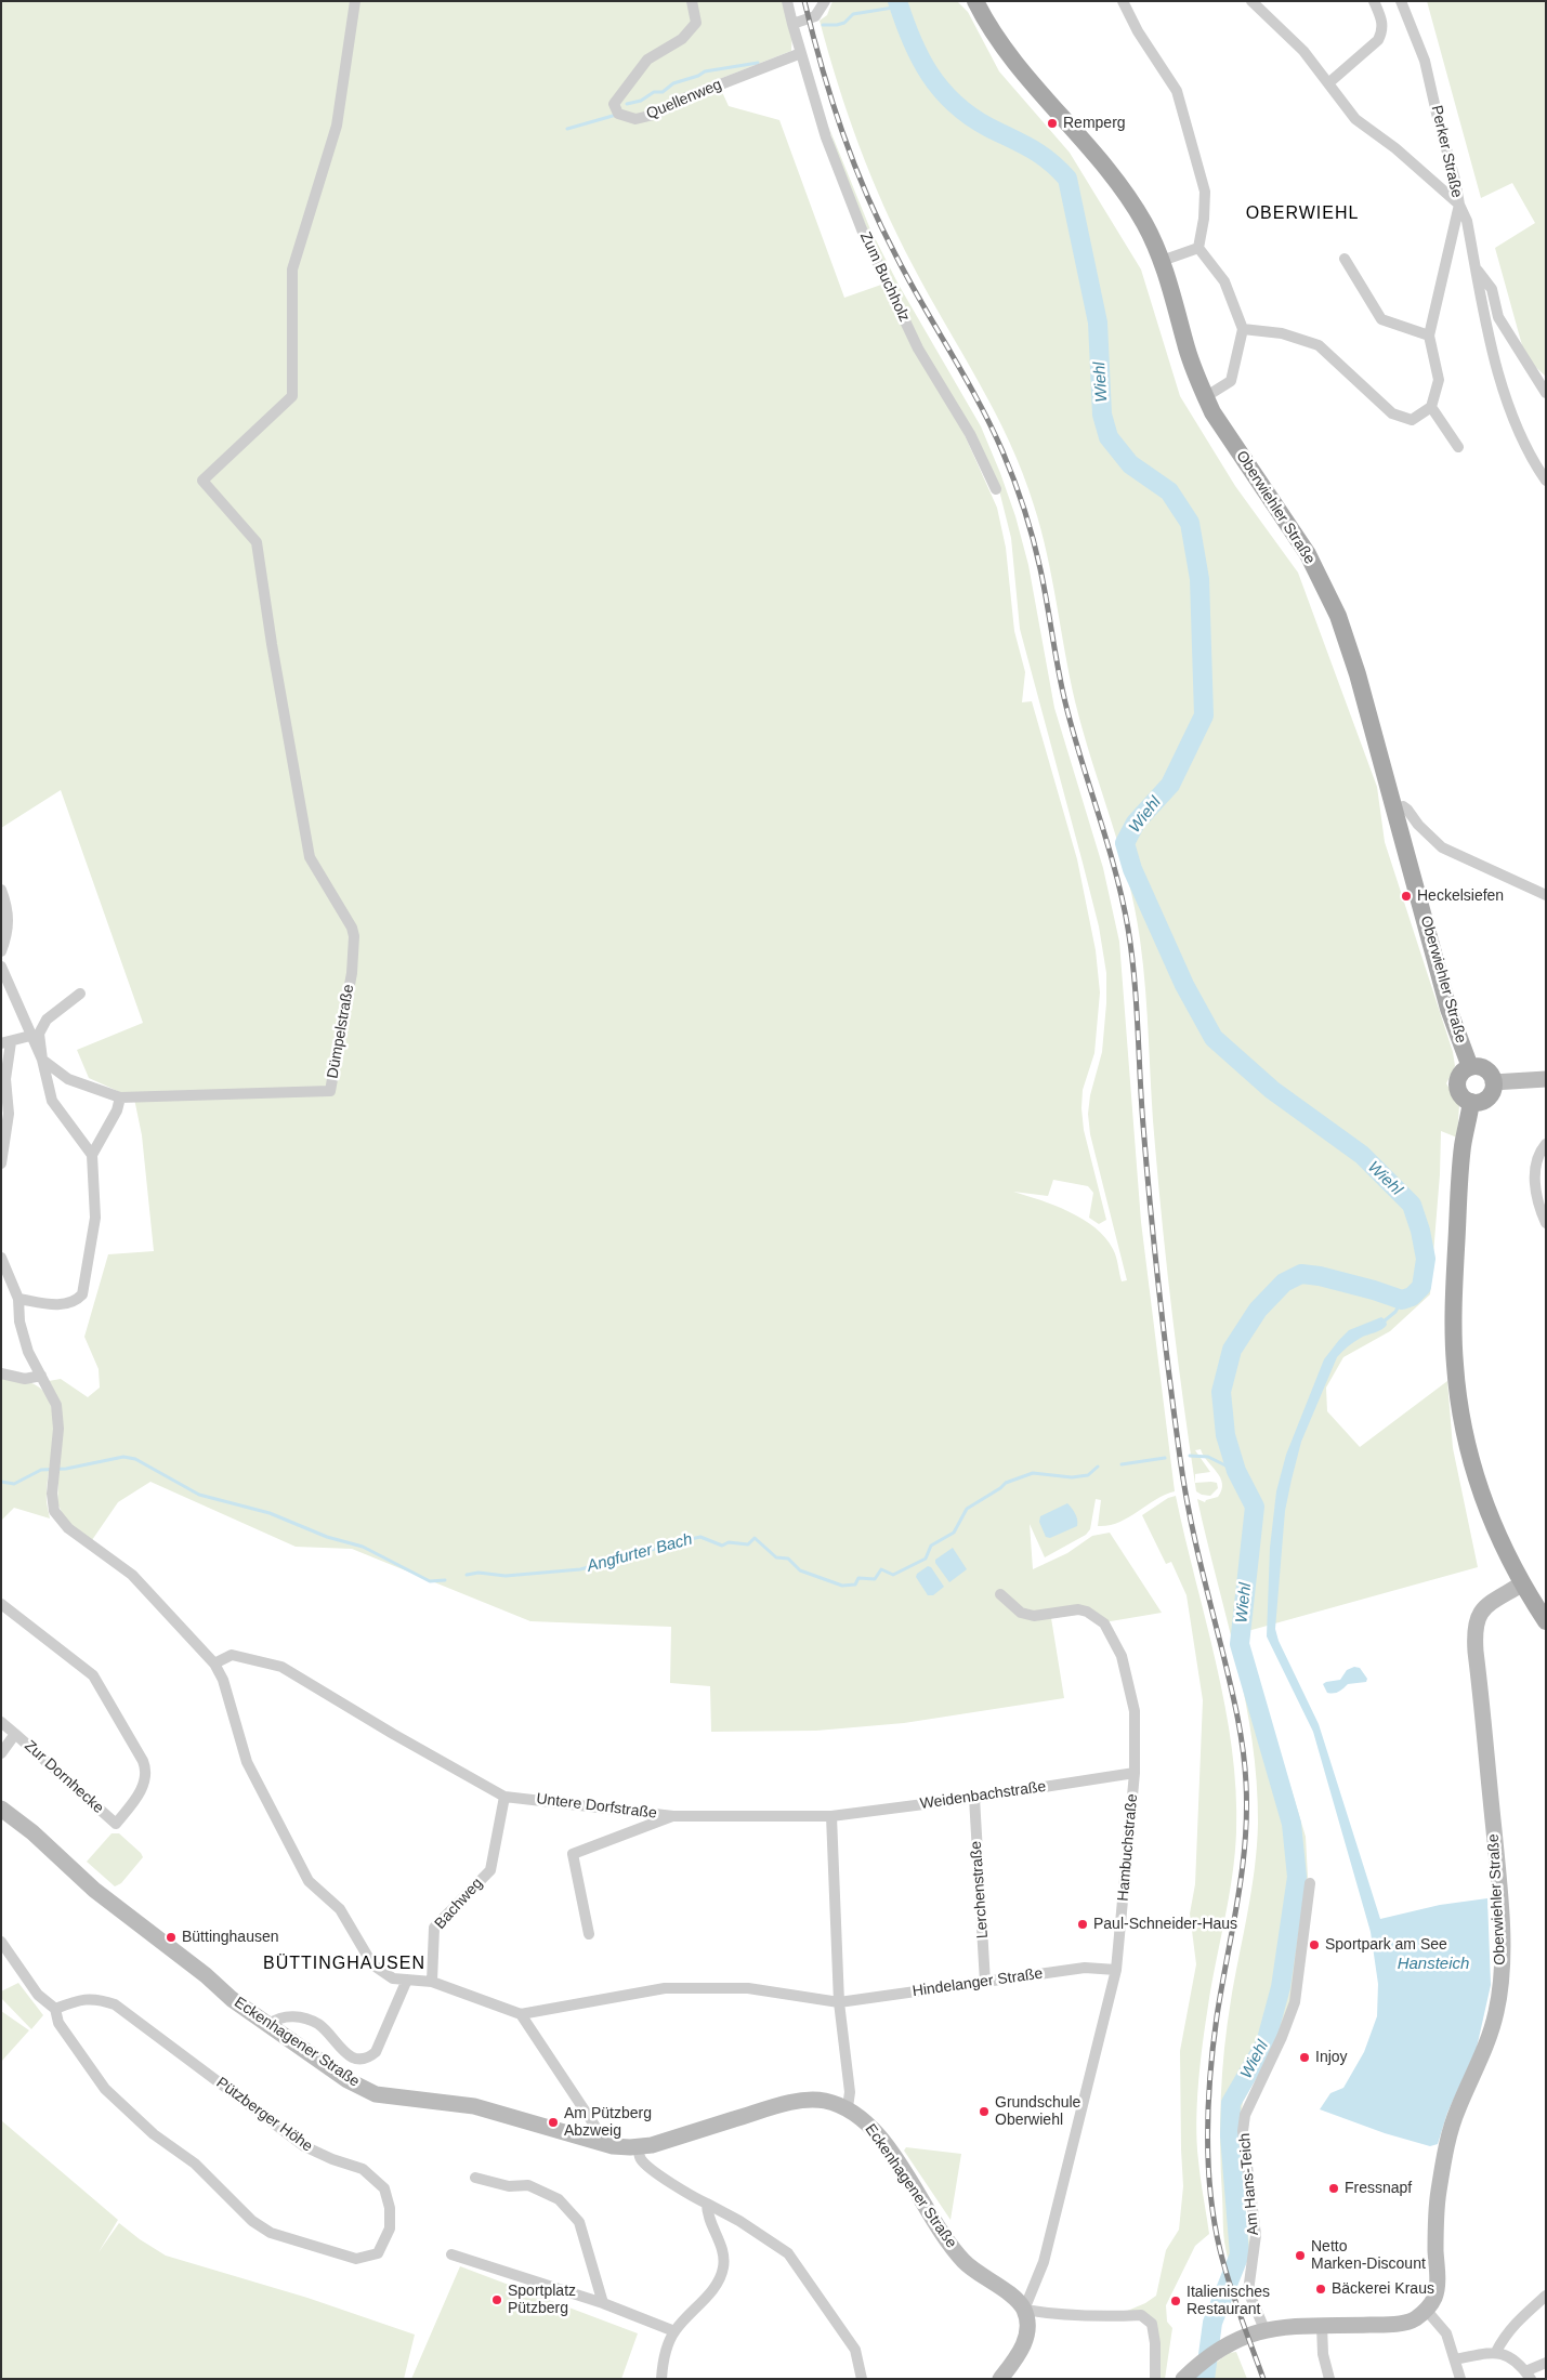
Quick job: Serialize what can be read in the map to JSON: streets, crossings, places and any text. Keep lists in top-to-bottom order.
{
  "streets": {
    "main road": ["Oberwiehler Straße", "Eckenhagener Straße"],
    "street": [
      "Quellenweg",
      "Perker Straße",
      "Zum Buchholz",
      "Dümpelstraße",
      "Zur Dornhecke",
      "Weidenbachstraße",
      "Untere Dorfstraße",
      "Hambuchstraße",
      "Lerchenstraße",
      "Bachweg",
      "Hindelanger Straße",
      "Pützberger Höhe",
      "Am Hans-Teich"
    ]
  },
  "crossings": [
    ["Quellenweg", "Zum Buchholz"],
    ["Weidenbachstraße", "Untere Dorfstraße"],
    ["Weidenbachstraße", "Hambuchstraße"],
    ["Weidenbachstraße", "Lerchenstraße"],
    ["Untere Dorfstraße", "Bachweg"],
    ["Hambuchstraße", "Hindelanger Straße"],
    ["Hambuchstraße", "Eckenhagener Straße"],
    ["Lerchenstraße", "Hindelanger Straße"]
  ],
  "districts": ["OBERWIEHL", "BÜTTINGHAUSEN"],
  "water": ["Wiehl", "Angfurter Bach", "Hansteich"],
  "places": [
    "Remperg",
    "Heckelsiefen",
    "Paul-Schneider-Haus",
    "Büttinghausen",
    "Sportpark am See",
    "Injoy",
    "Grundschule Oberwiehl",
    "Am Pützberg Abzweig",
    "Fressnapf",
    "Netto Marken-Discount",
    "Bäckerei Kraus",
    "Sportplatz Pützberg",
    "Italienisches Restaurant"
  ]
}
